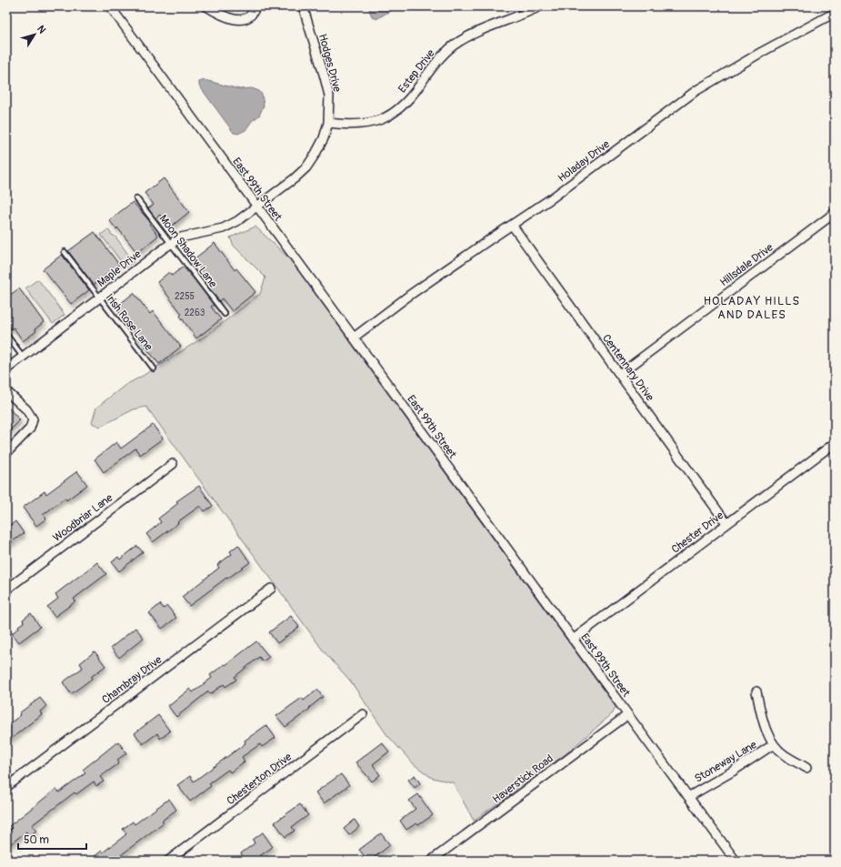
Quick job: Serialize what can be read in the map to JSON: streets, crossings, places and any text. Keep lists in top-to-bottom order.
{
  "streets": {
    "street": [
      "Hodges Drive",
      "Estep Drive",
      "Holaday Drive",
      "East 99th Street",
      "Hillsdale Drive",
      "Maple Drive",
      "Centennary Drive",
      "Woodbriar Lane",
      "Chester Drive",
      "Chambray Drive",
      "Stoneway Lane",
      "Chesterton Drive",
      "Haverstick Road"
    ],
    "lane": ["Moon Shadow Lane", "Irish Rose Lane"]
  },
  "crossings": [
    ["Hodges Drive", "Estep Drive"],
    ["Hodges Drive", "East 99th Street"],
    ["Hodges Drive", "Maple Drive"],
    ["Holaday Drive", "East 99th Street"],
    ["Holaday Drive", "Centennary Drive"],
    ["East 99th Street", "Maple Drive"],
    ["East 99th Street", "Chester Drive"],
    ["East 99th Street", "Stoneway Lane"],
    ["East 99th Street", "Haverstick Road"],
    ["Moon Shadow Lane", "Maple Drive"],
    ["Hillsdale Drive", "Centennary Drive"],
    ["Maple Drive", "Irish Rose Lane"],
    ["Centennary Drive", "Chester Drive"]
  ],
  "districts": ["HOLADAY HILLS AND DALES"],
  "house_numbers": ["2255", "2263"],
  "scale_bar": "50 m",
  "north": "top right"
}
